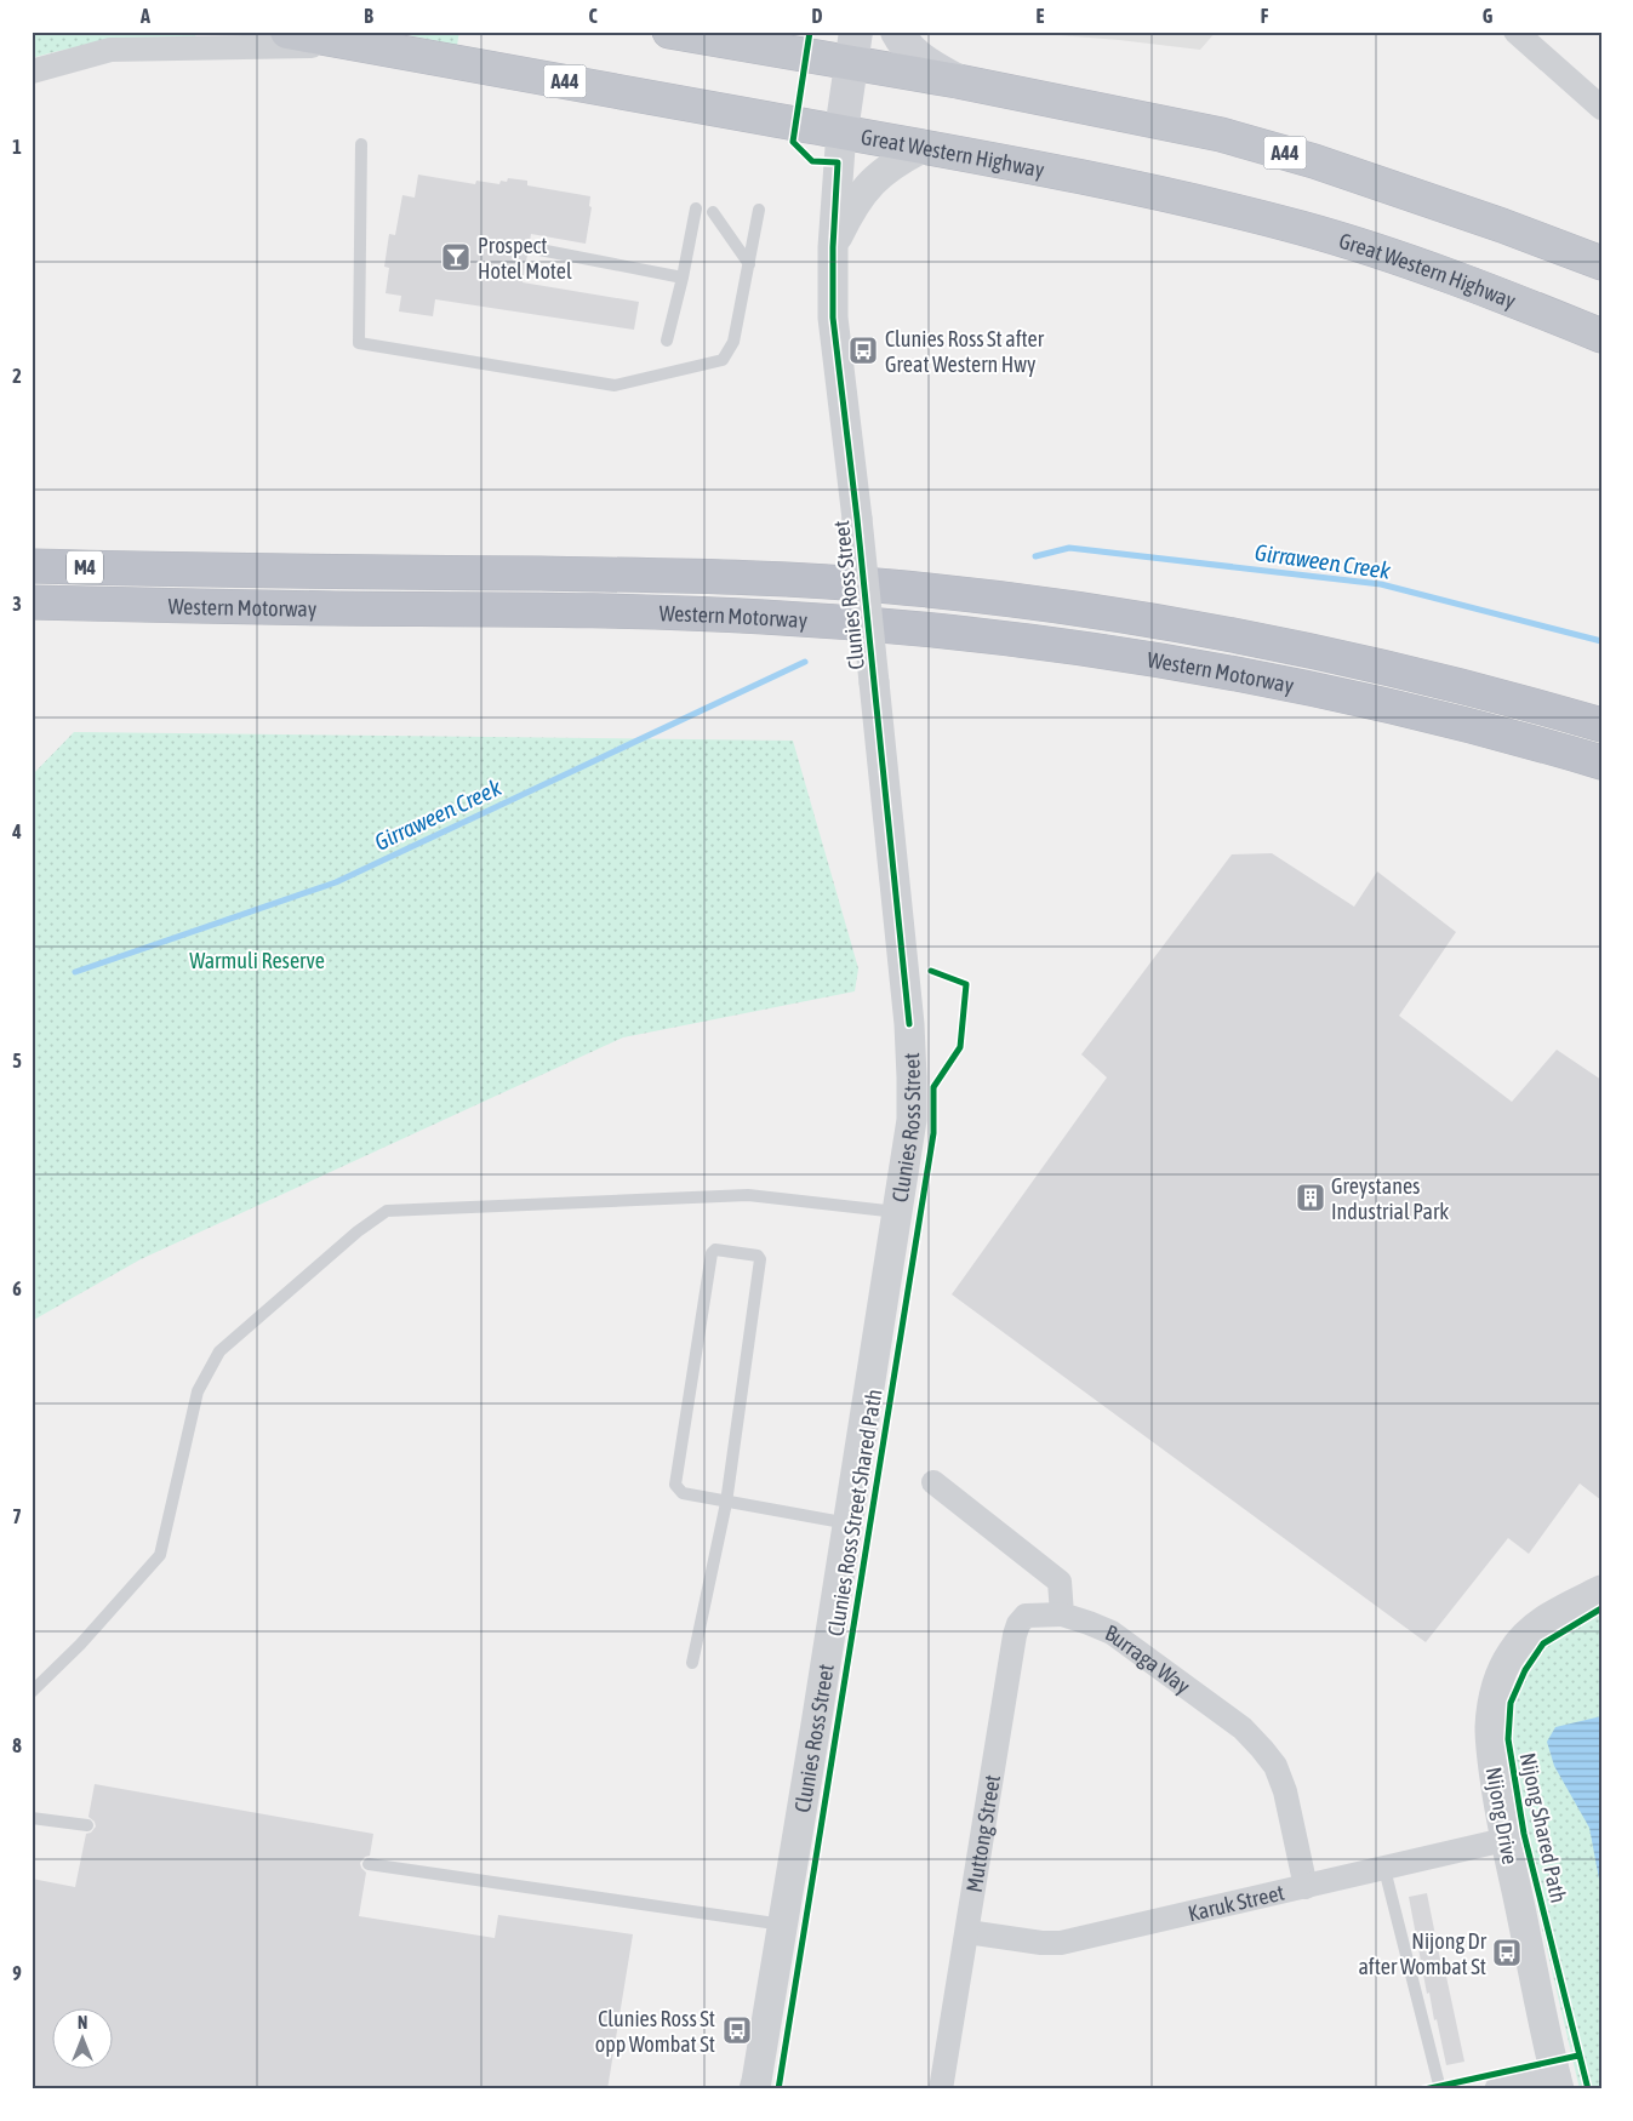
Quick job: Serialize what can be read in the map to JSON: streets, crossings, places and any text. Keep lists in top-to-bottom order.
{
  "streets": {
    "highway": [
      "A44",
      "Great Western Highway",
      "M4",
      "Western Motorway"
    ],
    "street": [
      "Clunies Ross Street",
      "Burraga Way",
      "Nijong Drive",
      "Muttong Street",
      "Karuk Street"
    ],
    "cycle path": ["Clunies Ross Street Shared Path", "Nijong Shared Path"]
  },
  "crossings": [
    ["Great Western Highway", "Clunies Ross Street"],
    ["Burraga Way", "Muttong Street"],
    ["Burraga Way", "Karuk Street"],
    ["Nijong Drive", "Karuk Street"],
    ["Muttong Street", "Karuk Street"]
  ],
  "water": ["Girraween Creek"],
  "parks": ["Warmuli Reserve"],
  "places": {
    "bar": ["Prospect Hotel Motel"],
    "bus stop": ["Clunies Ross St after Great Western Hwy", "Nijong Dr after Wombat St", "Clunies Ross St opp Wombat St"],
    "building": ["Greystanes Industrial Park"]
  },
  "north": "top",
  "grid": {
    "columns": [
      "A",
      "B",
      "C",
      "D",
      "E",
      "F",
      "G"
    ],
    "rows": [
      "1",
      "2",
      "3",
      "4",
      "5",
      "6",
      "7",
      "8",
      "9"
    ]
  }
}
